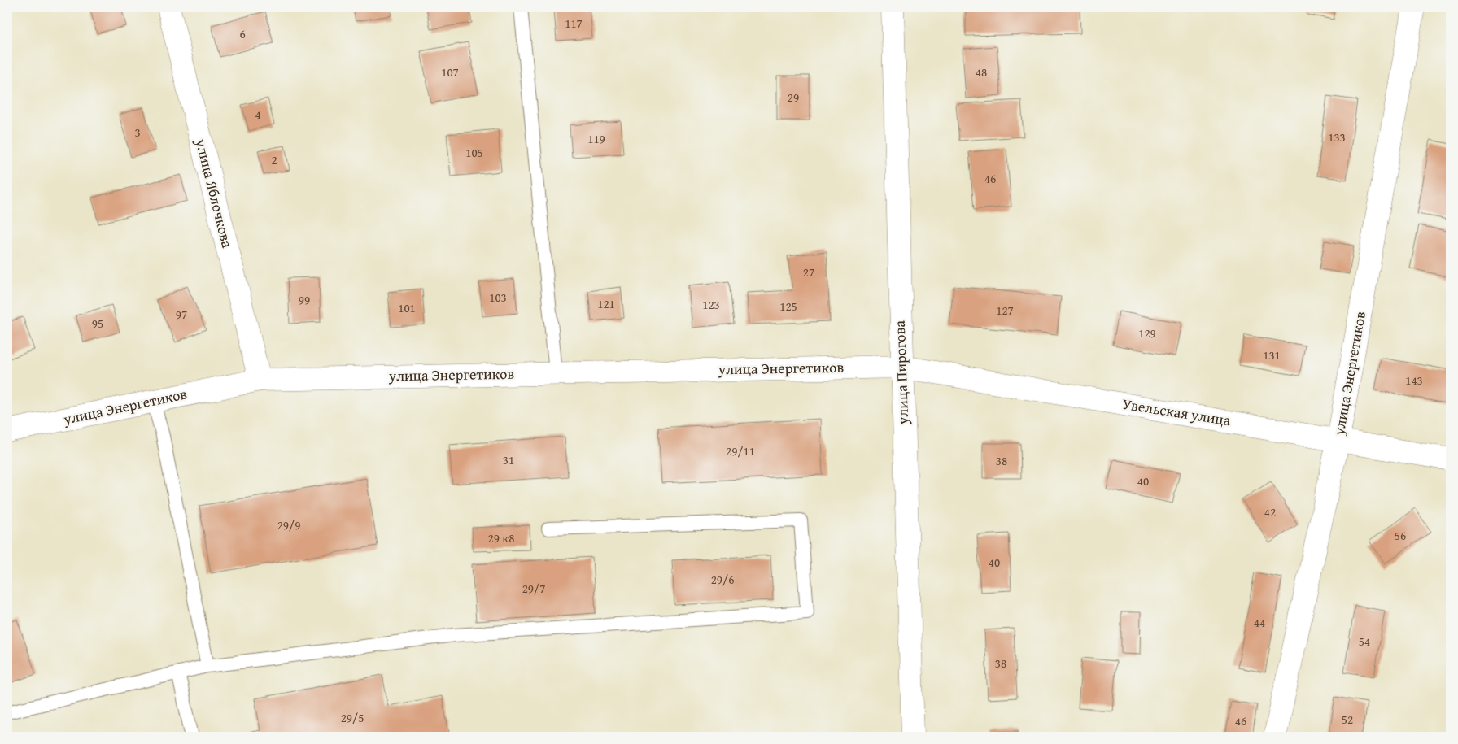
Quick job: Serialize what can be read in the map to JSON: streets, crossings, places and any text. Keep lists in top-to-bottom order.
{
  "streets": {
    "street": [
      "улица Яблочкова",
      "улица Энергетиков",
      "улица Пирогова",
      "Увельская улица"
    ]
  },
  "crossings": [
    ["улица Яблочкова", "улица Энергетиков"],
    ["улица Энергетиков", "улица Пирогова"],
    ["улица Энергетиков", "Увельская улица"],
    ["улица Пирогова", "Увельская улица"]
  ],
  "house_numbers": [
    "117",
    "6",
    "107",
    "48",
    "29",
    "4",
    "3",
    "133",
    "119",
    "105",
    "2",
    "46",
    "27",
    "103",
    "99",
    "121",
    "123",
    "125",
    "101",
    "127",
    "97",
    "95",
    "129",
    "131",
    "143",
    "29/11",
    "31",
    "38",
    "40",
    "42",
    "29/9",
    "56",
    "29 к8",
    "40",
    "29/6",
    "29/7",
    "44",
    "54",
    "38",
    "29/5",
    "52",
    "46"
  ]
}
